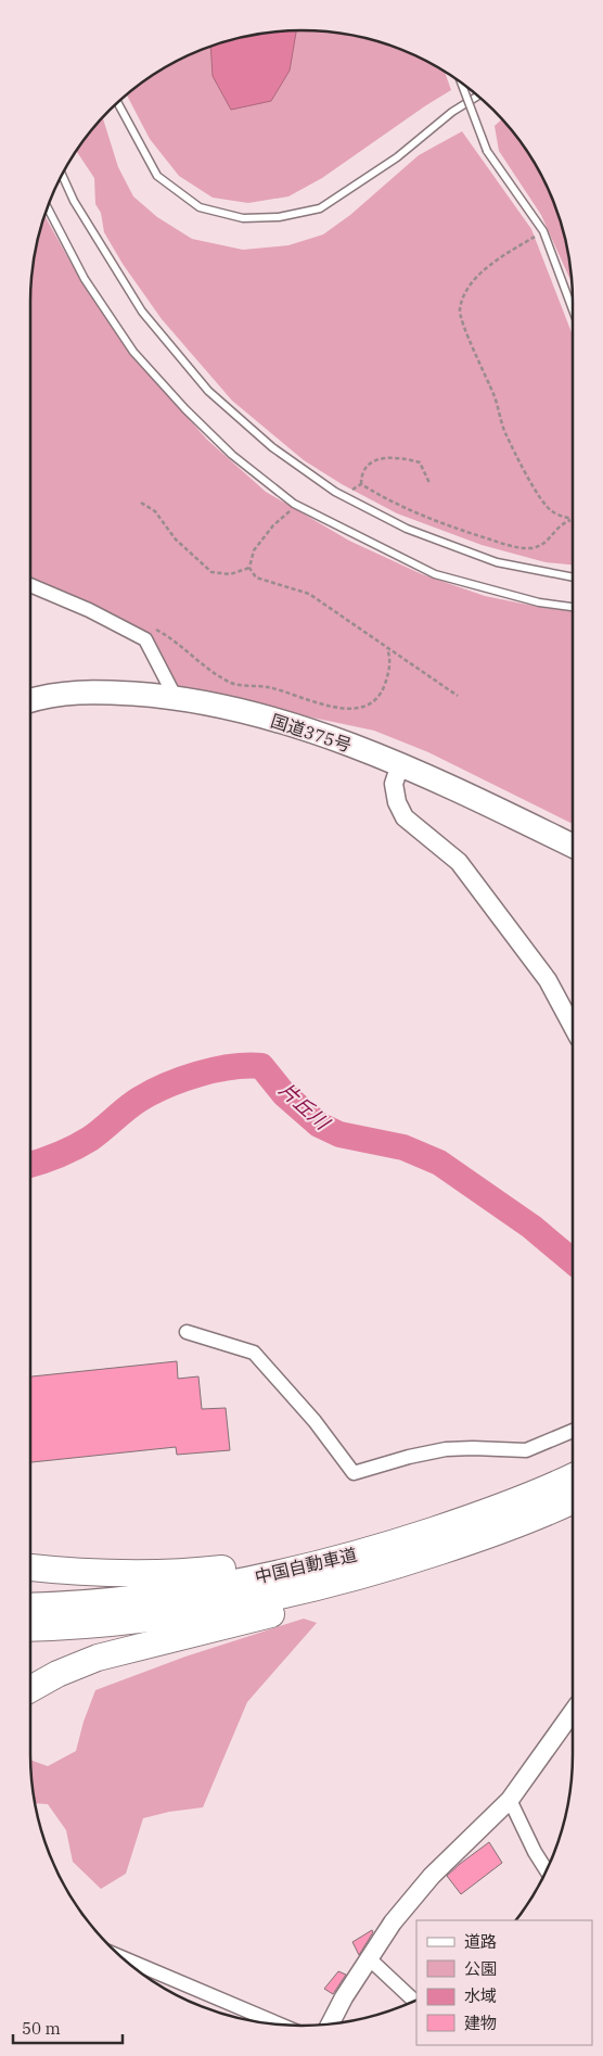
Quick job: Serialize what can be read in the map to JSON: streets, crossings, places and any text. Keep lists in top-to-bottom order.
{
  "streets": {
    "highway": ["国道375号", "中国自動車道"]
  },
  "water": ["片丘川"],
  "legend": [
    "道路",
    "公園",
    "水域",
    "建物"
  ],
  "scale_bar": "50 m"
}
